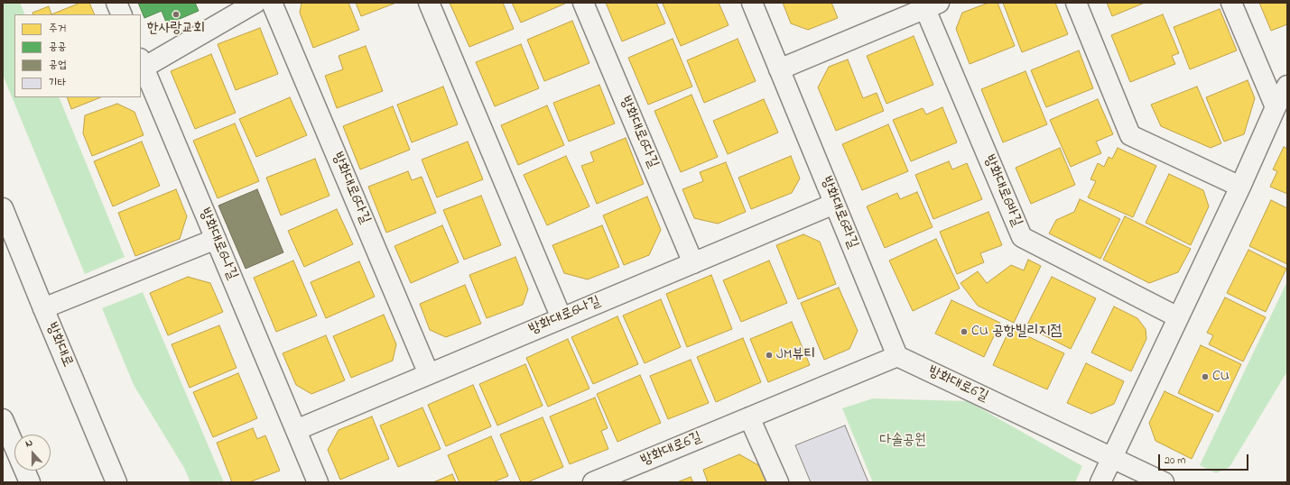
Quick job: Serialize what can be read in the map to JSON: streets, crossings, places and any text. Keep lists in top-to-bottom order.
{
  "streets": {
    "street": [
      "방화대로6다길",
      "방화대로6바길",
      "방화대로6라길",
      "방화대로6나길",
      "방화대로",
      "방화대로6길"
    ]
  },
  "crossings": [
    ["방화대로6다길", "방화대로6나길"],
    ["방화대로6라길", "방화대로6나길"],
    ["방화대로6라길", "방화대로6길"]
  ],
  "parks": ["다솔공원"],
  "places": [
    "한사랑교회",
    "CU 공항빌리지점",
    "JM뷰티",
    "CU"
  ],
  "legend": [
    "주거",
    "공공",
    "공업",
    "기타"
  ],
  "scale_bar": "20 m",
  "north": "top"
}
